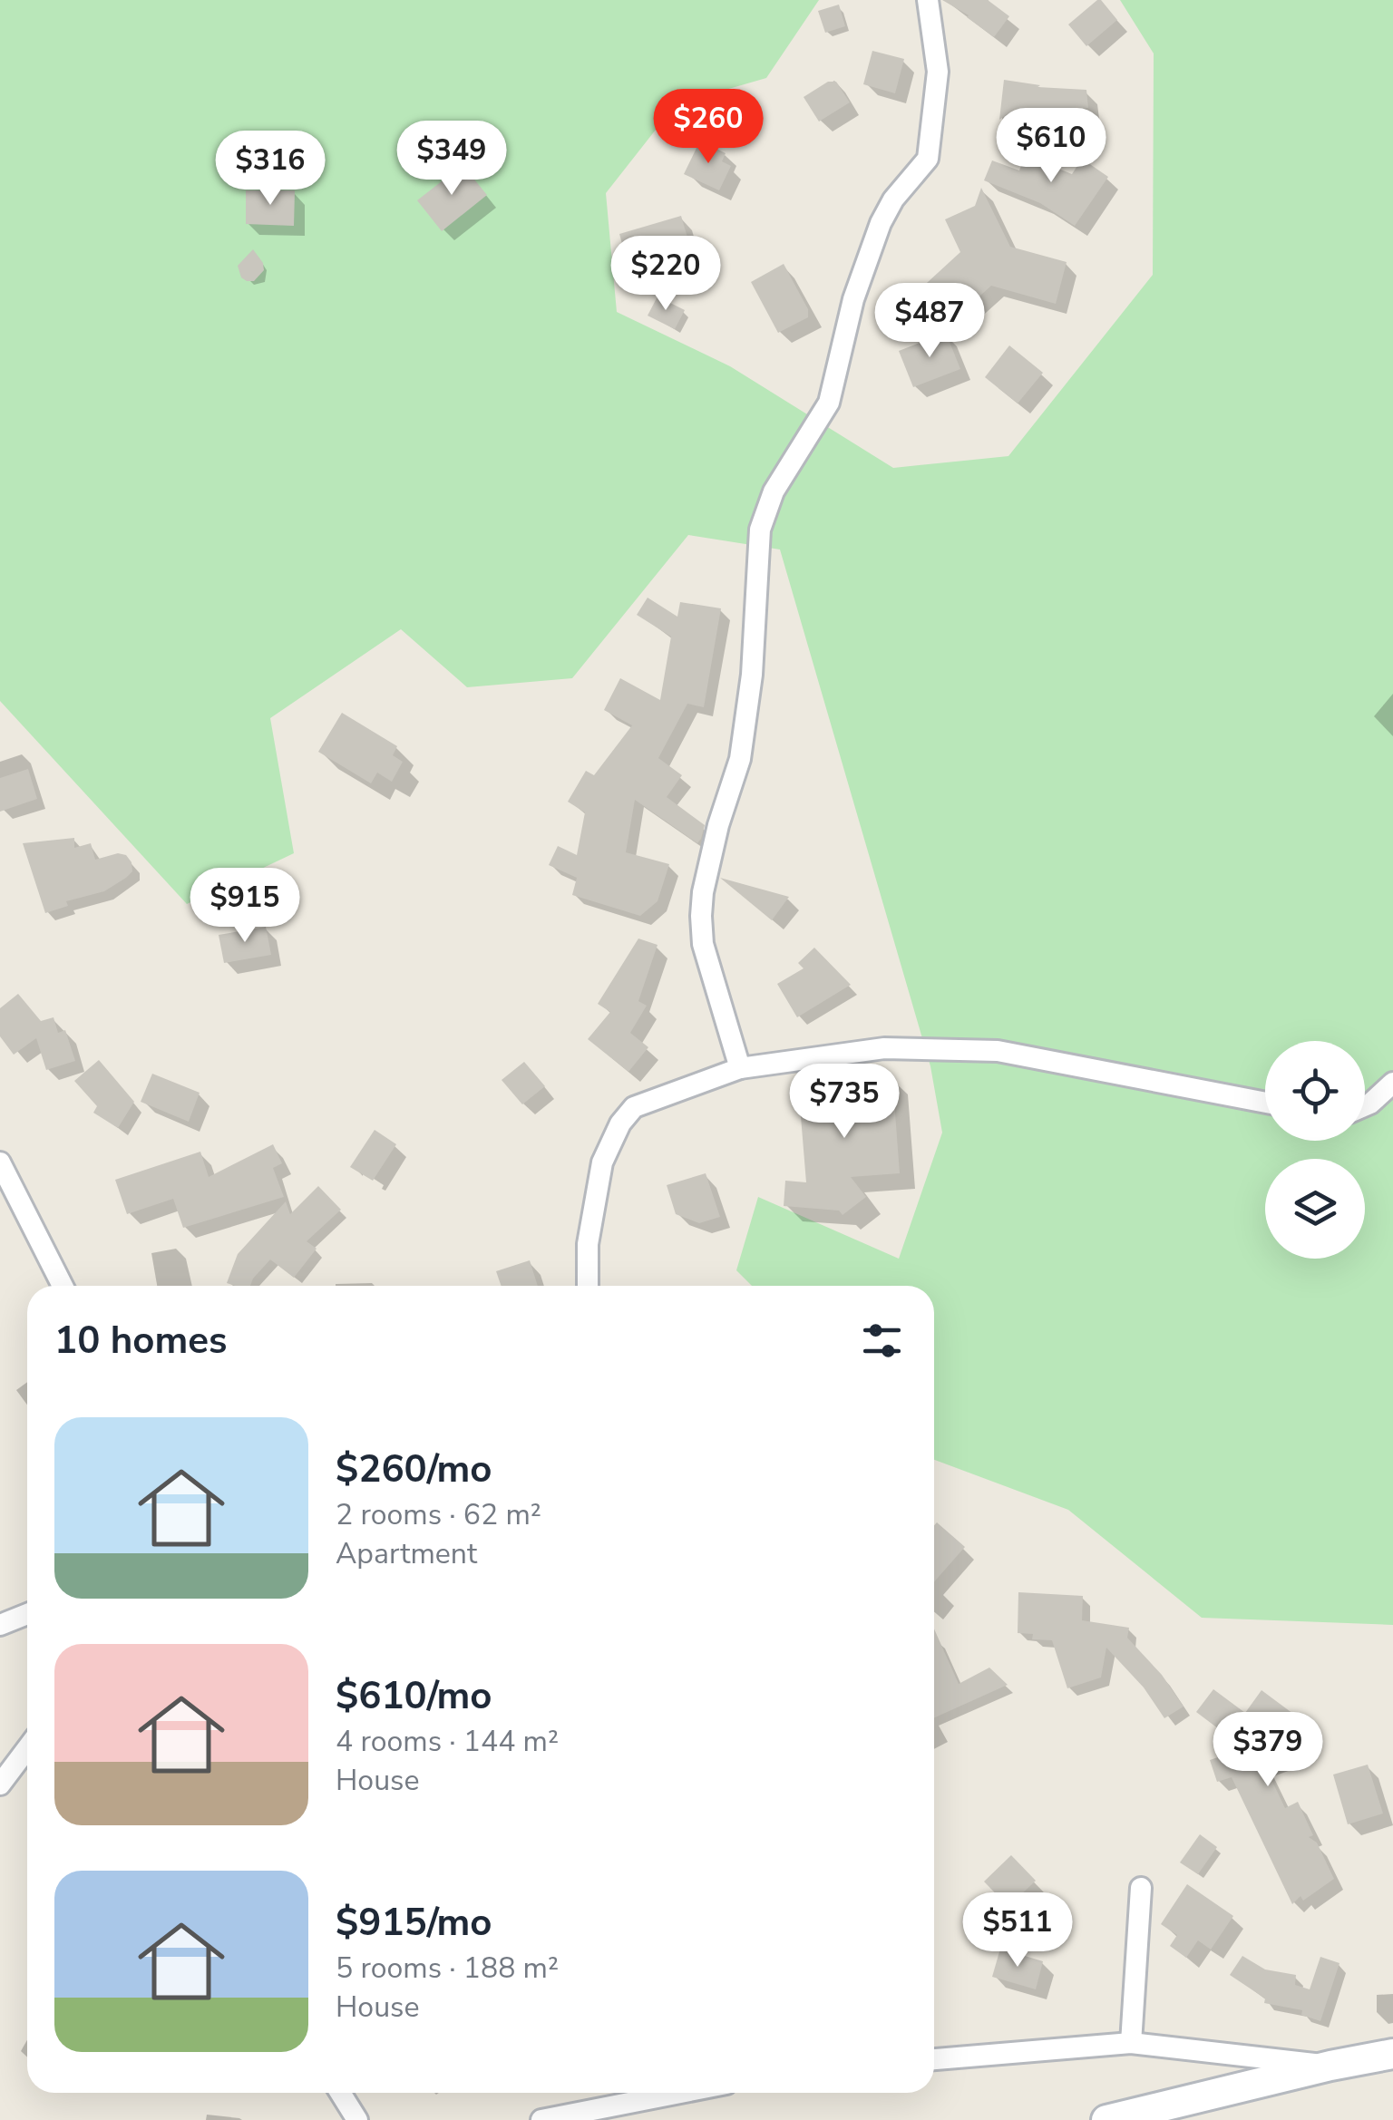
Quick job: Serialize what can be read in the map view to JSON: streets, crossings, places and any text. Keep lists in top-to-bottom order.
{
  "page": {
    "price": [
      "$260",
      "$610",
      "$349",
      "$316",
      "$220",
      "$487",
      "$915",
      "$735",
      "$379",
      "$511"
    ],
    "heading": "10 homes",
    "list": [
      {
        "name": "$260/mo",
        "note": "2 rooms · 62 m² · Apartment"
      },
      {
        "name": "$610/mo",
        "note": "4 rooms · 144 m² · House"
      },
      {
        "name": "$915/mo",
        "note": "5 rooms · 188 m² · House"
      }
    ]
  }
}
